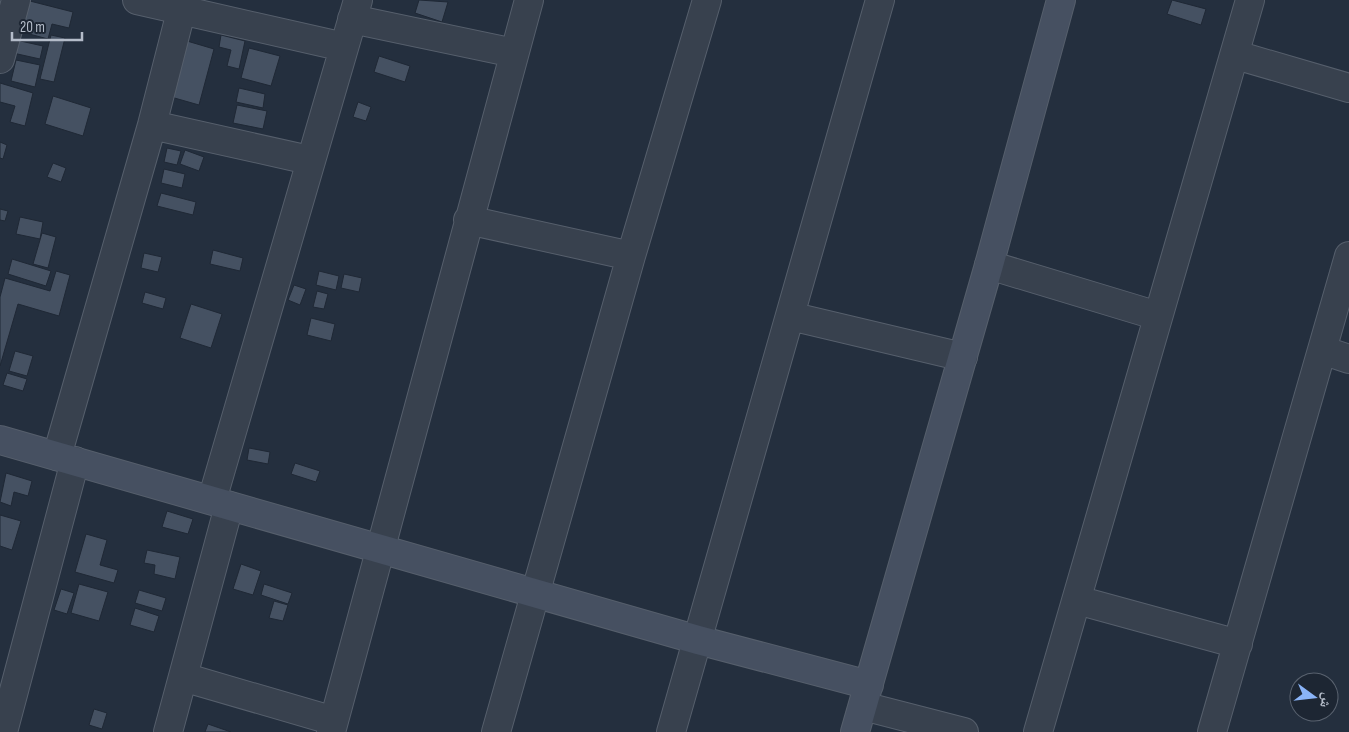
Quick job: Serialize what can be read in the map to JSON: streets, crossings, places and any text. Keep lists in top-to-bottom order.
{
  "scale_bar": "20 m",
  "north": "right"
}
